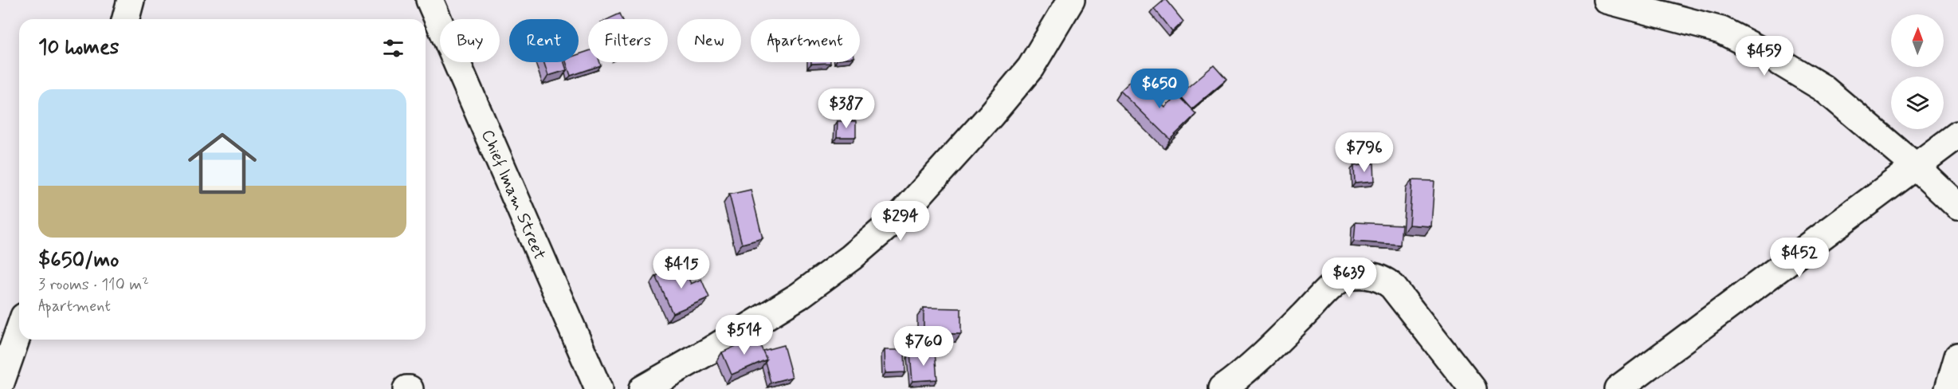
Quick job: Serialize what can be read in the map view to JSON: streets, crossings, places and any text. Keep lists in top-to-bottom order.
{
  "streets": {
    "street": ["Chief Imam Street"]
  },
  "north": "top",
  "page": {
    "chip": [
      "Buy",
      "Rent",
      "Filters",
      "New",
      "Apartment"
    ],
    "heading": "10 homes",
    "price": [
      "$459",
      "$650",
      "$387",
      "$796",
      "$294",
      "$452",
      "$415",
      "$639",
      "$514",
      "$760"
    ],
    "list": [
      {
        "name": "$650/mo",
        "note": "3 rooms · 110 m² · Apartment"
      }
    ]
  }
}
